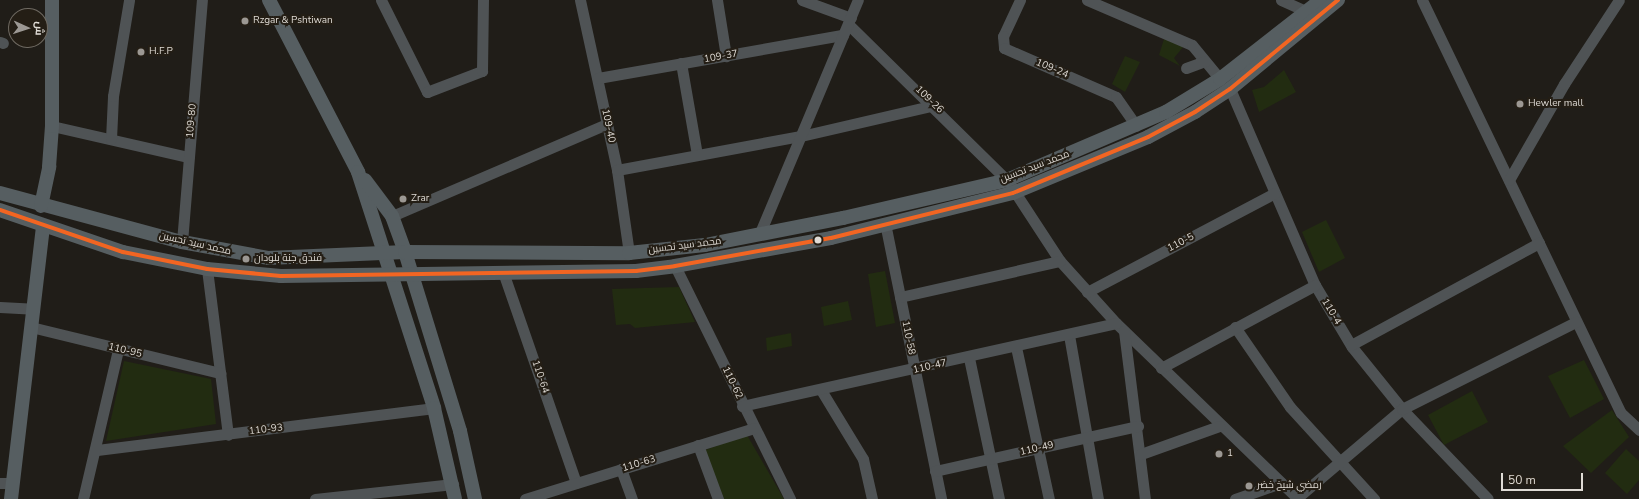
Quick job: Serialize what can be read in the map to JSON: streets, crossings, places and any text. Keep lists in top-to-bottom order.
{
  "streets": {
    "main road": ["محمد سید تحسین"],
    "street": [
      "109-37",
      "109-24",
      "109-26",
      "109-80",
      "109-40",
      "110-5",
      "110-4",
      "110-58",
      "110-95",
      "110-47",
      "110-64",
      "110-62",
      "110-93",
      "110-49",
      "110-63"
    ]
  },
  "crossings": [
    ["109-37", "109-40"],
    ["109-24", "محمد سید تحسین"],
    ["109-26", "محمد سید تحسین"],
    ["109-26", "110-5"],
    ["109-26", "110-47"],
    ["109-80", "محمد سید تحسین"],
    ["109-40", "محمد سید تحسین"],
    ["محمد سید تحسین", "110-4"],
    ["110-5", "110-4"],
    ["110-58", "110-47"],
    ["110-58", "110-49"],
    ["110-47", "110-62"],
    ["110-64", "110-63"],
    ["110-62", "110-63"]
  ],
  "places": [
    "Rzgar & Pshtiwan",
    "H.F.P",
    "Hewler mall",
    "Zrar",
    "فندق جنة بلودان",
    "1",
    "رمضي شيخ خضر"
  ],
  "scale_bar": "50 m",
  "north": "right"
}
